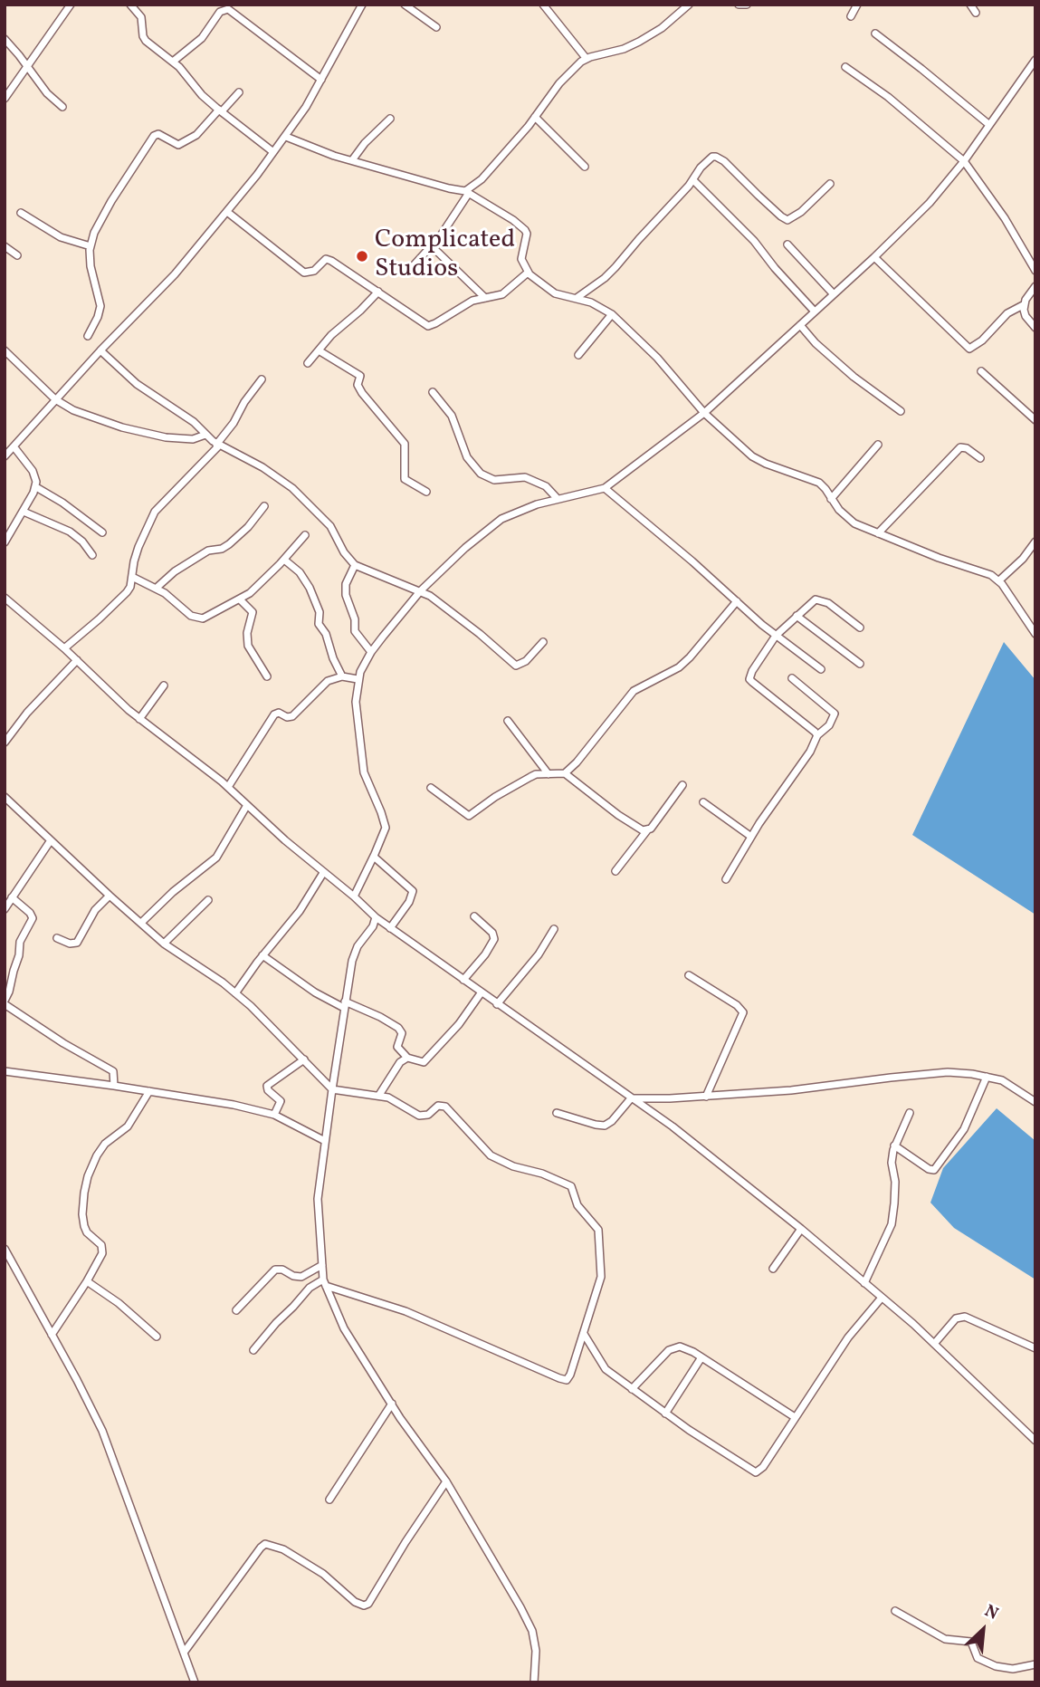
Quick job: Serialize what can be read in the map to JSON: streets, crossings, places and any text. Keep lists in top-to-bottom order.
{
  "places": ["Complicated Studios"],
  "north": "top right"
}
